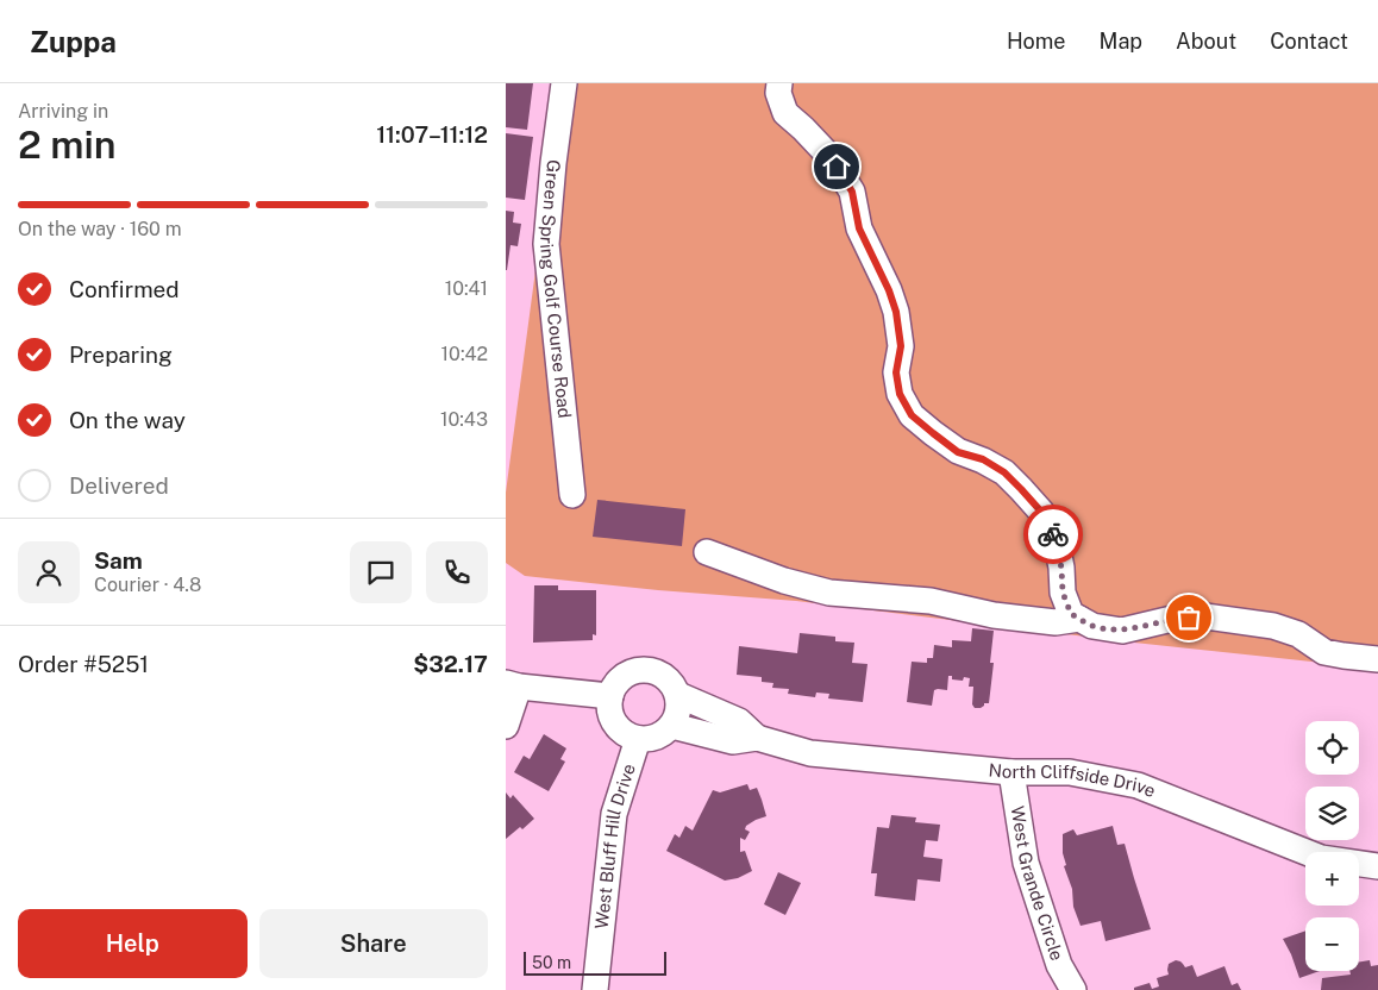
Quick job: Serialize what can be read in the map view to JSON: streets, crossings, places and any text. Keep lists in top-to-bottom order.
{
  "streets": {
    "street": [
      "Green Spring Golf Course Road",
      "North Cliffside Drive",
      "West Bluff Hill Drive",
      "West Grande Circle"
    ]
  },
  "crossings": [
    ["North Cliffside Drive", "West Bluff Hill Drive"],
    ["North Cliffside Drive", "West Grande Circle"]
  ],
  "scale_bar": "50 m",
  "page": {
    "header": "Zuppa",
    "nav": [
      "Home",
      "Map",
      "About",
      "Contact"
    ],
    "heading": ["2 min", "Arriving in", "11:07–11:12"],
    "panel": [
      "Sam",
      "Courier · 4.8",
      "Order #5251",
      "$32.17"
    ],
    "bar": "On the way · 160 m",
    "list": [
      ["Confirmed", "10:41"],
      ["Preparing", "10:42"],
      ["On the way", "10:43"],
      "Delivered"
    ],
    "map_buttons": ["+", "−"],
    "buttons": ["Help", "Share"],
    "scale": "50 m"
  }
}
